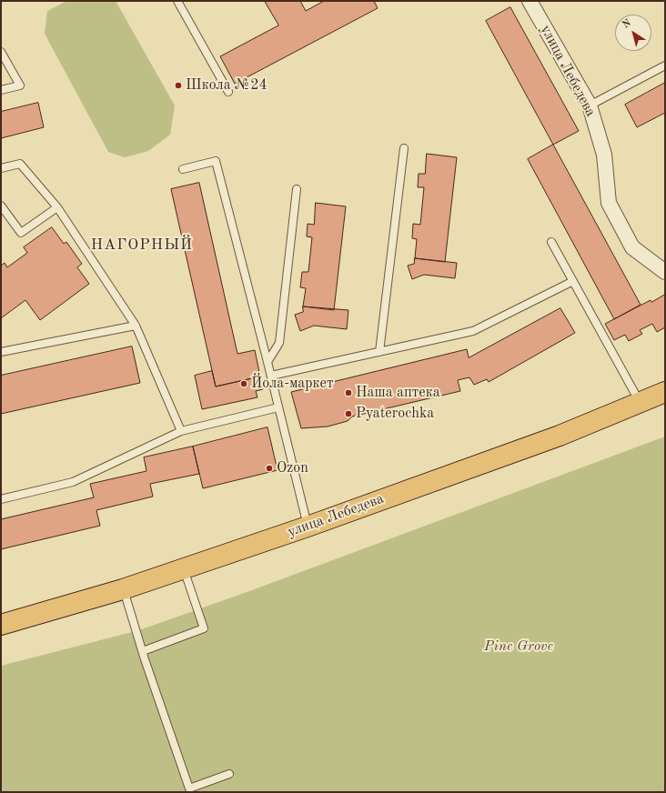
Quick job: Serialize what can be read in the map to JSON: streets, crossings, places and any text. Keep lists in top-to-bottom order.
{
  "streets": {
    "main road": ["улица Лебедева"]
  },
  "districts": ["НАГОРНЫЙ"],
  "parks": ["Pine Grove"],
  "places": [
    "Школа №24",
    "Йола-маркет",
    "Наша аптека",
    "Pyaterochka",
    "Ozon"
  ],
  "north": "top left"
}
